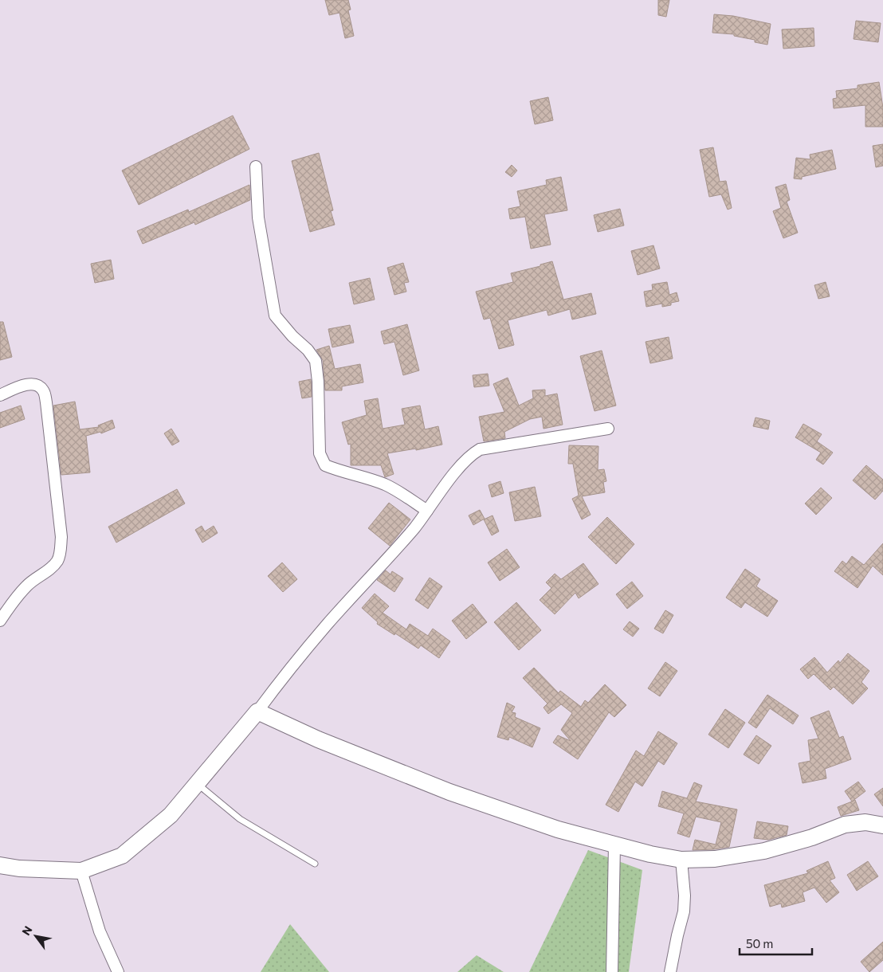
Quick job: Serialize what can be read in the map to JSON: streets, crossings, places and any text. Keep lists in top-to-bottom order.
{
  "scale_bar": "50 m",
  "north": "top left"
}
